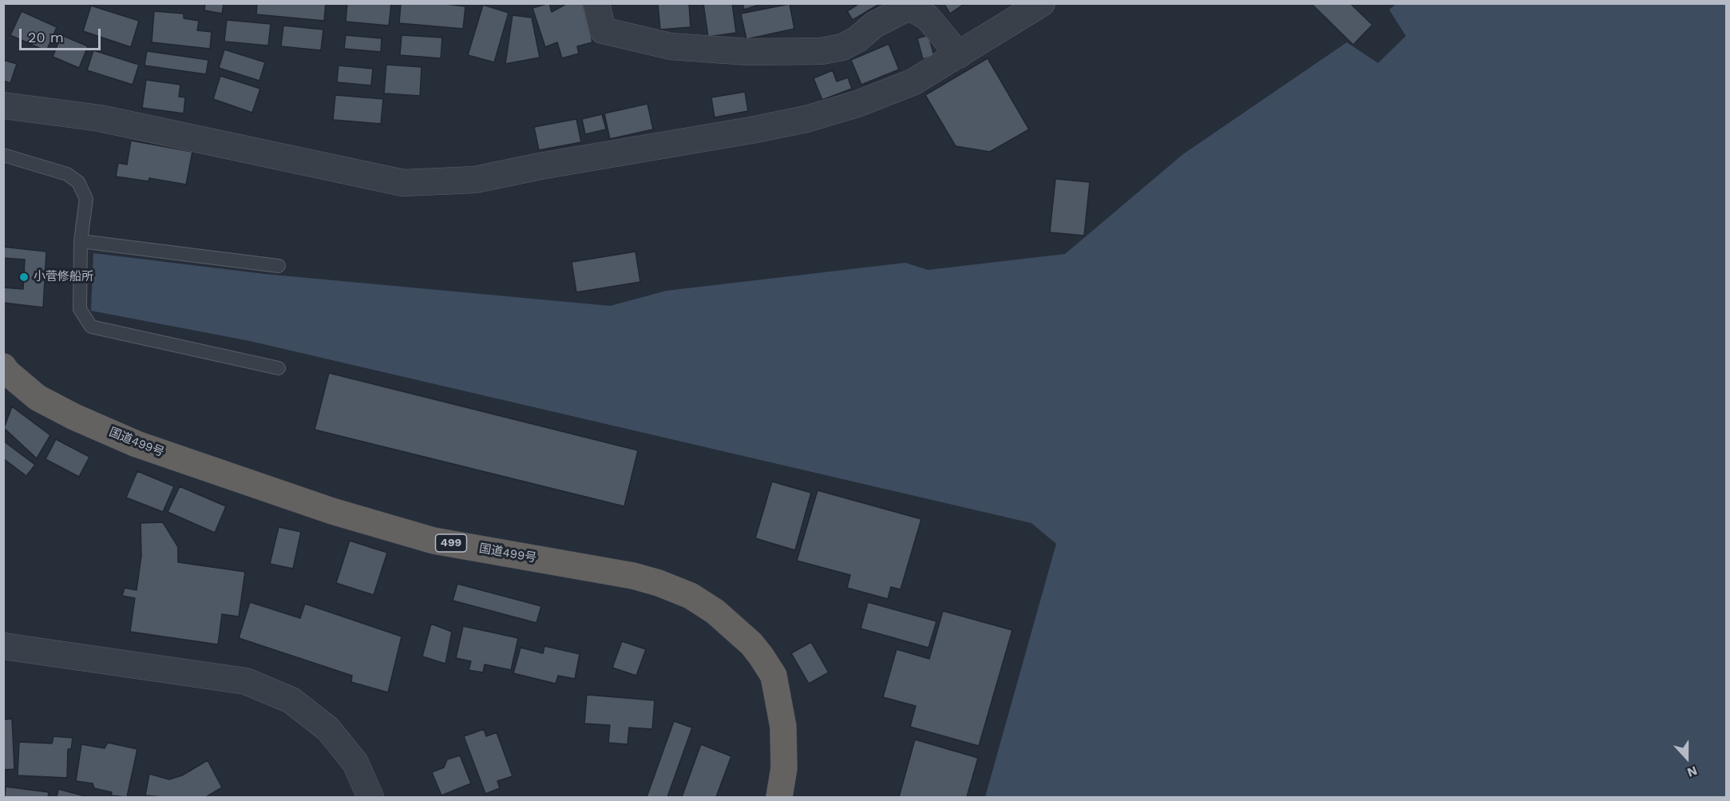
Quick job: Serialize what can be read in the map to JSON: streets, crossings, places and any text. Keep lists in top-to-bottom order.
{
  "streets": {
    "highway": ["国道499号", "499"]
  },
  "places": ["小菅修船所"],
  "scale_bar": "20 m",
  "north": "bottom"
}
